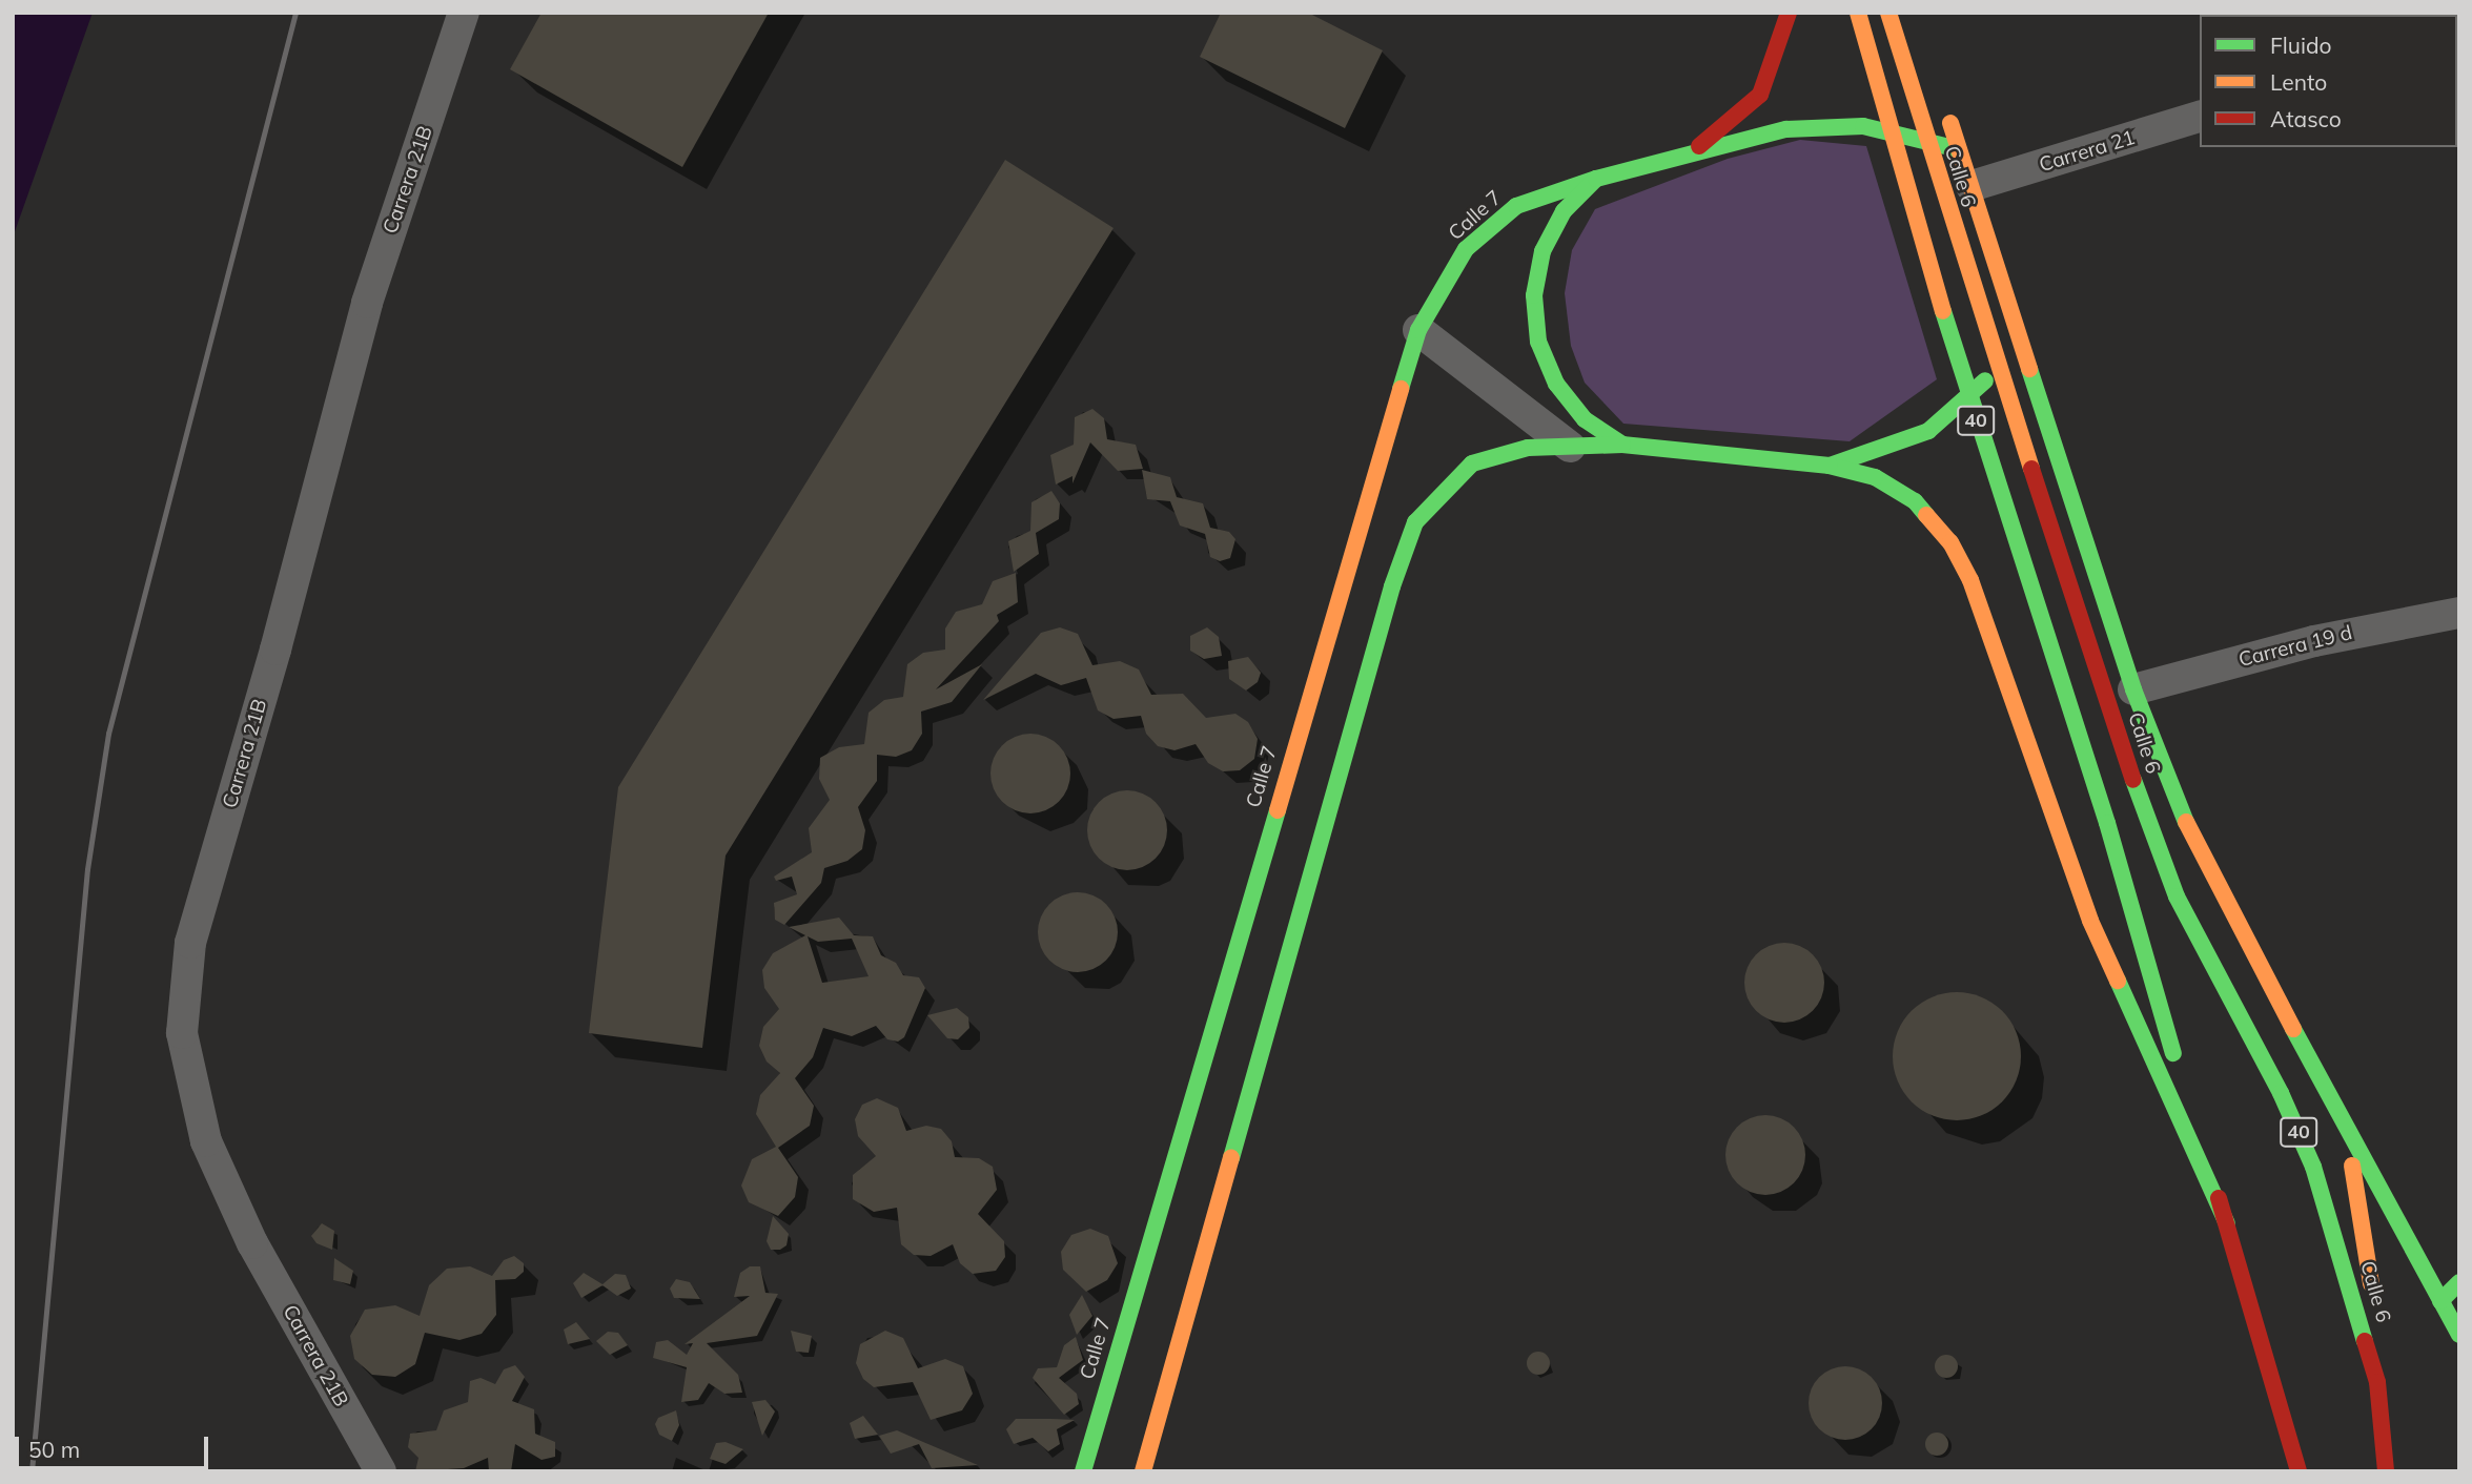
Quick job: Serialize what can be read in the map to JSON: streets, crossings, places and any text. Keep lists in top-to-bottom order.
{
  "streets": {
    "main road": ["Calle 6", "Calle 7", "40"],
    "street": ["Carrera 21", "Carrera 21B", "Carrera 19 d"]
  },
  "legend": ["Fluido", "Lento", "Atasco"],
  "scale_bar": "50 m"
}
